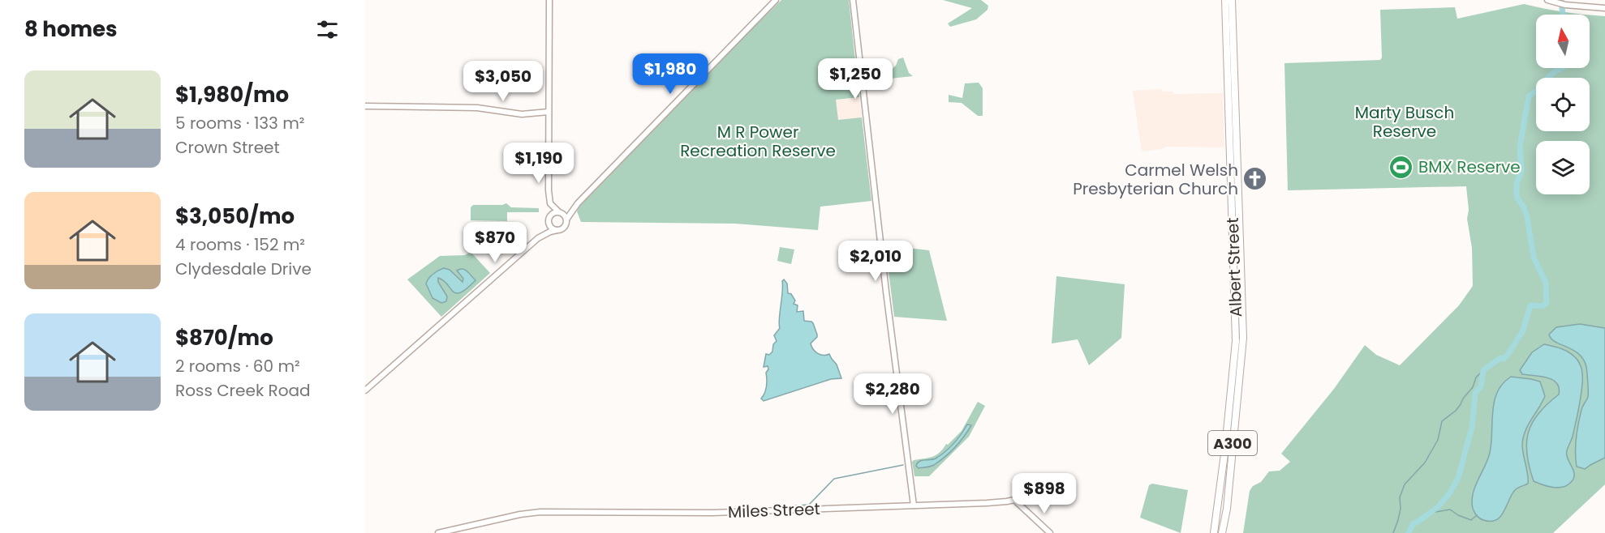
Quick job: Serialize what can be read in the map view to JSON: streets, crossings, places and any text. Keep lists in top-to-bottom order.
{
  "streets": {
    "highway": ["Albert Street", "A300"],
    "street": ["Miles Street"]
  },
  "parks": ["Marty Busch Reserve", "M R Power Recreation Reserve"],
  "places": {
    "sports": ["BMX Reserve"],
    "church": ["Carmel Welsh Presbyterian Church"]
  },
  "north": "top",
  "page": {
    "heading": "8 homes",
    "price": [
      "$1,980",
      "$1,250",
      "$3,050",
      "$1,190",
      "$870",
      "$2,010",
      "$2,280",
      "$898"
    ],
    "list": [
      {
        "name": "$1,980/mo",
        "note": "5 rooms · 133 m² · Crown Street"
      },
      {
        "name": "$3,050/mo",
        "note": "4 rooms · 152 m² · Clydesdale Drive"
      },
      {
        "name": "$870/mo",
        "note": "2 rooms · 60 m² · Ross Creek Road"
      }
    ]
  }
}
